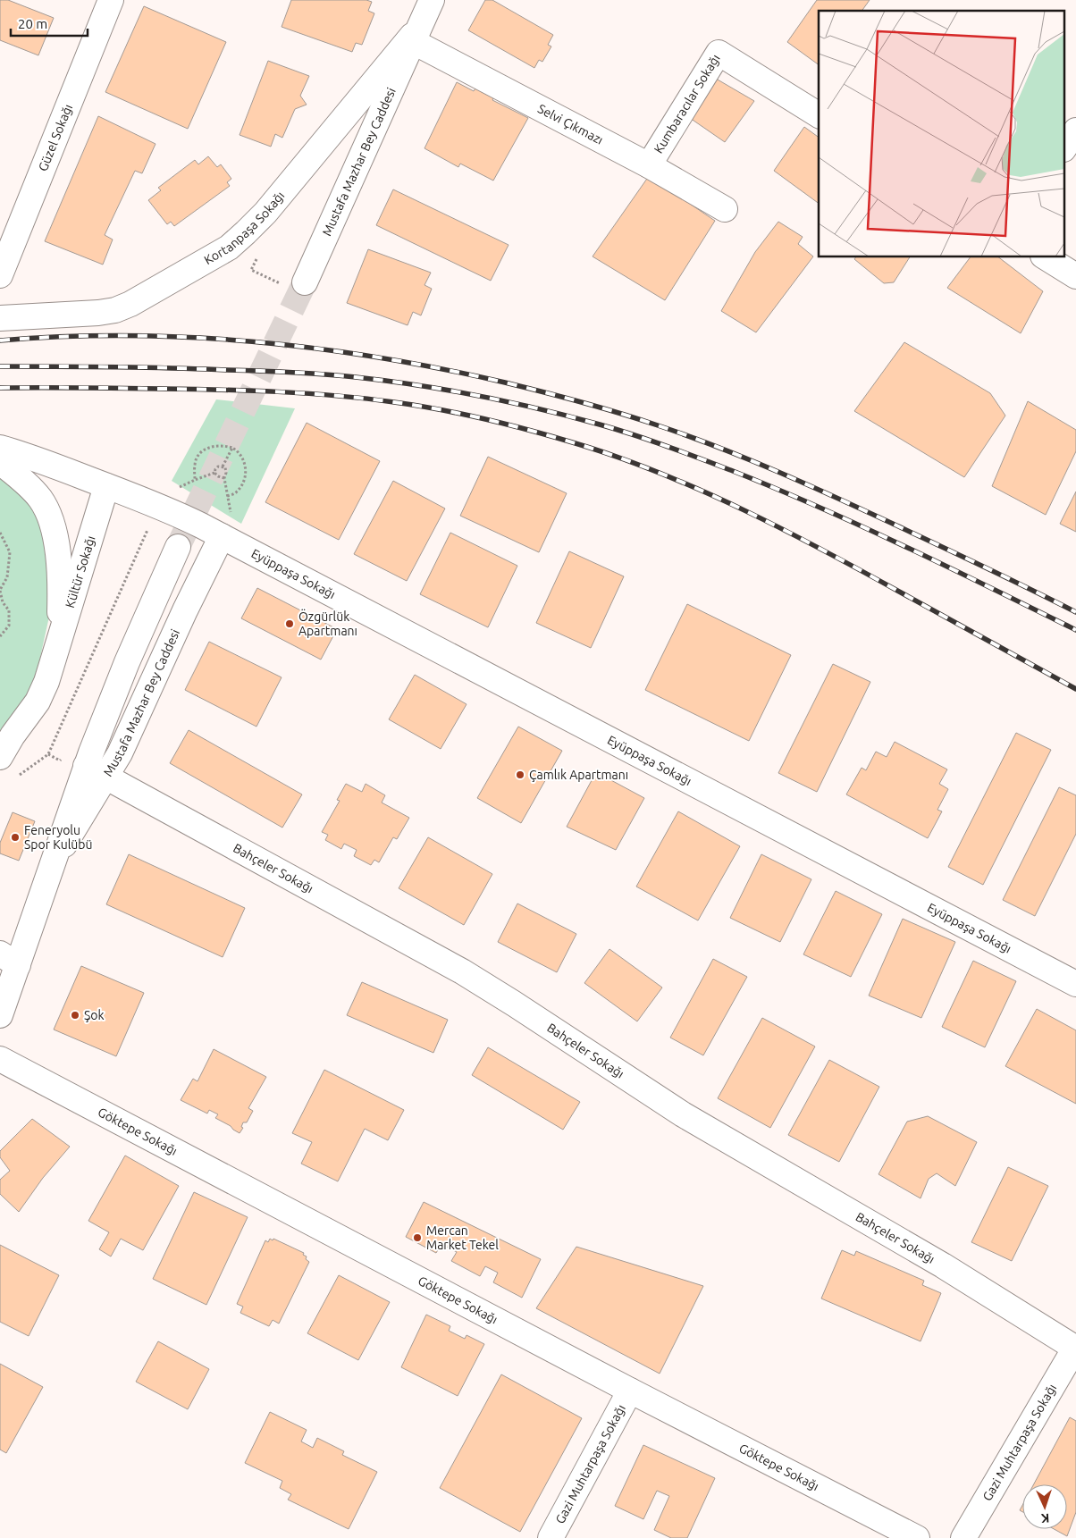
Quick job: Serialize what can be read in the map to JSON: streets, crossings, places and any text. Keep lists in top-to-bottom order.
{
  "streets": {
    "street": [
      "Kumbaracılar Sokağı",
      "Selvi Çıkmazı",
      "Güzel Sokağı",
      "Mustafa Mazhar Bey Caddesi",
      "Kortanpaşa Sokağı",
      "Kültür Sokağı",
      "Eyüppaşa Sokağı",
      "Bahçeler Sokağı",
      "Göktepe Sokağı",
      "Gazi Muhtarpaşa Sokağı"
    ]
  },
  "crossings": [
    ["Kumbaracılar Sokağı", "Selvi Çıkmazı"],
    ["Selvi Çıkmazı", "Mustafa Mazhar Bey Caddesi"],
    ["Selvi Çıkmazı", "Kortanpaşa Sokağı"],
    ["Mustafa Mazhar Bey Caddesi", "Kortanpaşa Sokağı"],
    ["Mustafa Mazhar Bey Caddesi", "Eyüppaşa Sokağı"],
    ["Mustafa Mazhar Bey Caddesi", "Bahçeler Sokağı"],
    ["Kültür Sokağı", "Eyüppaşa Sokağı"],
    ["Bahçeler Sokağı", "Gazi Muhtarpaşa Sokağı"],
    ["Göktepe Sokağı", "Gazi Muhtarpaşa Sokağı"]
  ],
  "places": [
    "Özgürlük Apartmanı",
    "Çamlık Apartmanı",
    "Feneryolu Spor Kulübü",
    "Şok",
    "Mercan Market Tekel"
  ],
  "scale_bar": "20 m",
  "north": "bottom"
}
